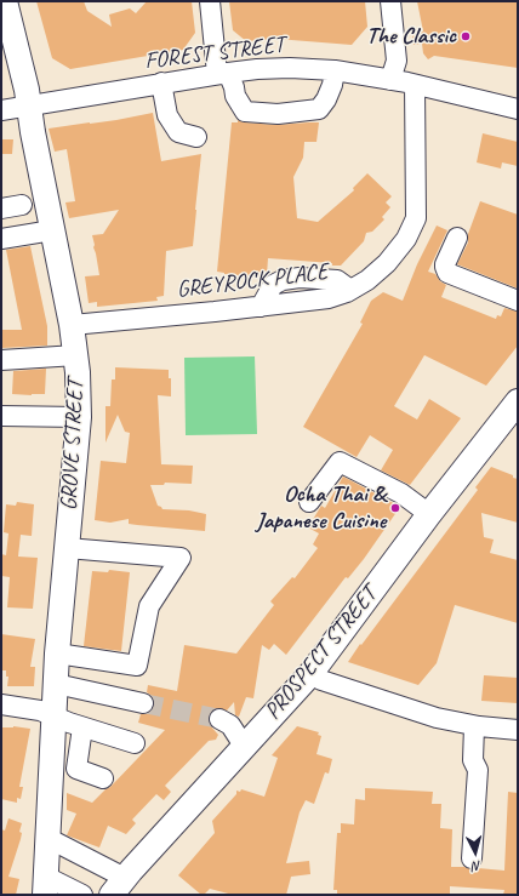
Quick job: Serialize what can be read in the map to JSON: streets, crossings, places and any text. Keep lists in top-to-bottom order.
{
  "streets": {
    "main road": ["GROVE STREET", "PROSPECT STREET"],
    "street": ["FOREST STREET", "GREYROCK PLACE"]
  },
  "crossings": [
    ["FOREST STREET", "GREYROCK PLACE"],
    ["FOREST STREET", "GROVE STREET"],
    ["GREYROCK PLACE", "GROVE STREET"]
  ],
  "places": ["The Classic", "Ocha Thai & Japanese Cuisine"],
  "north": "bottom"
}
